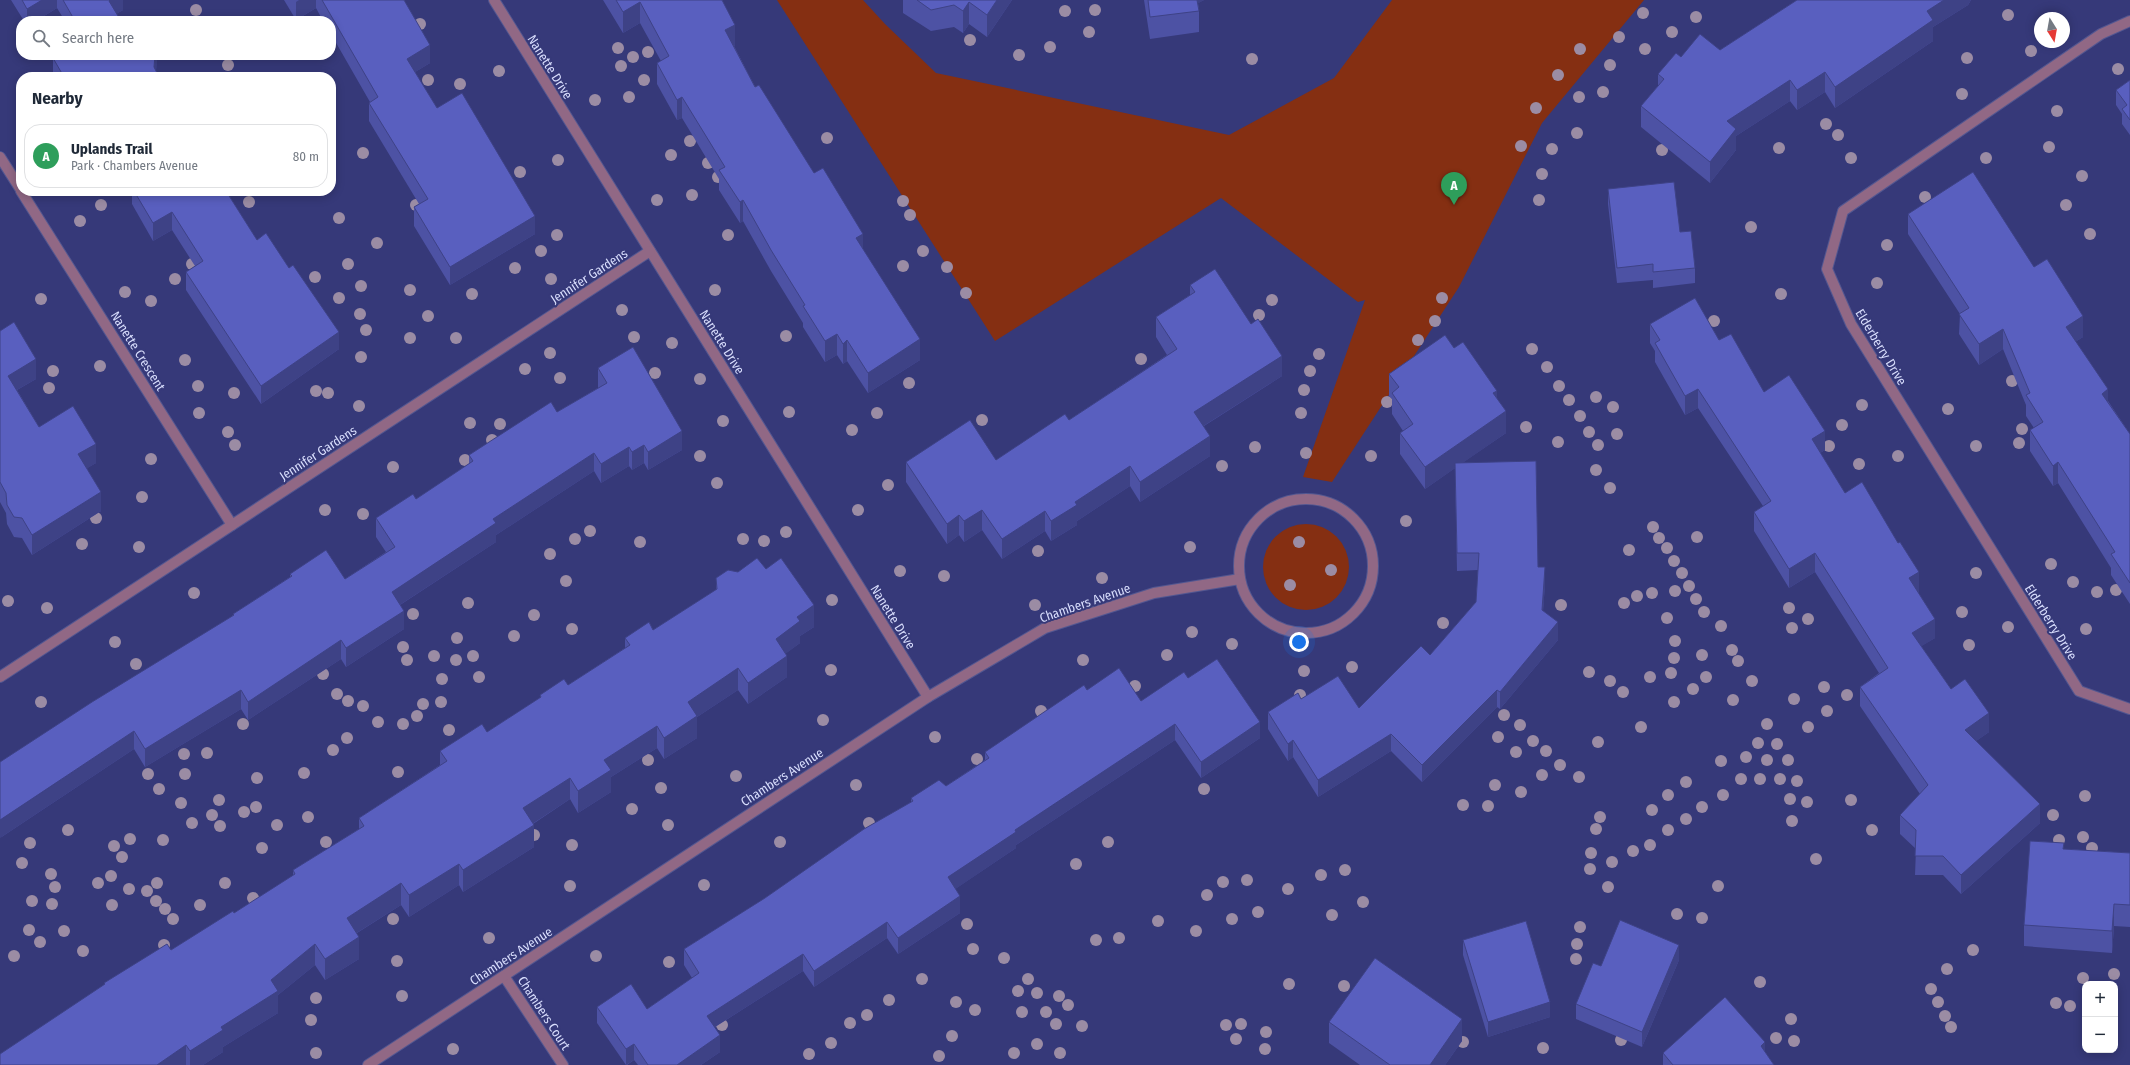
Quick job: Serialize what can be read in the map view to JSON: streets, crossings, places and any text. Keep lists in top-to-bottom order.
{
  "streets": {
    "street": [
      "Nanette Drive",
      "Jennifer Gardens",
      "Elderberry Drive",
      "Nanette Crescent",
      "Chambers Avenue",
      "Chambers Court"
    ]
  },
  "crossings": [
    ["Nanette Drive", "Jennifer Gardens"],
    ["Nanette Drive", "Chambers Avenue"],
    ["Jennifer Gardens", "Nanette Crescent"],
    ["Chambers Avenue", "Chambers Court"]
  ],
  "north": "bottom",
  "page": {
    "search": "Search here",
    "heading": "Nearby",
    "list": [
      {
        "mark": "A",
        "name": "Uplands Trail",
        "note": "Park · Chambers Avenue",
        "value": "80 m"
      }
    ],
    "pins": "A",
    "map_buttons": ["+", "−"]
  }
}
